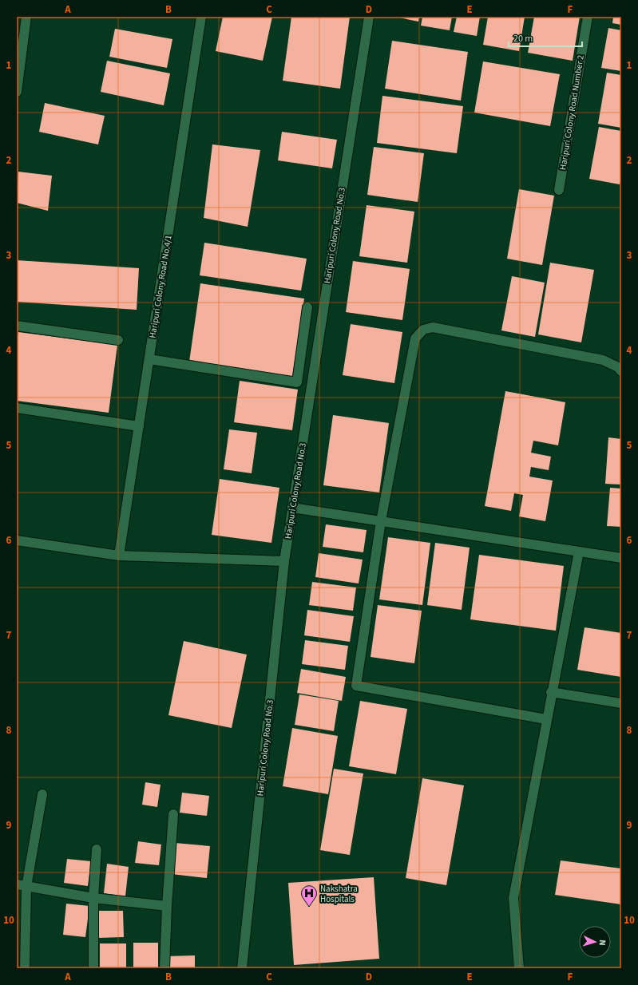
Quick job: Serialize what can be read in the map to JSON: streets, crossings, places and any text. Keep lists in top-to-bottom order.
{
  "streets": {
    "street": ["Haripuri Colony Road Number 2", "Haripuri Colony Road No.3", "Haripuri Colony Road No.4/1"]
  },
  "places": {
    "hospital": ["Nakshatra Hospitals"]
  },
  "scale_bar": "20 m",
  "north": "right",
  "grid": {
    "columns": [
      "A",
      "B",
      "C",
      "D",
      "E",
      "F"
    ],
    "rows": [
      "1",
      "2",
      "3",
      "4",
      "5",
      "6",
      "7",
      "8",
      "9",
      "10"
    ]
  }
}
